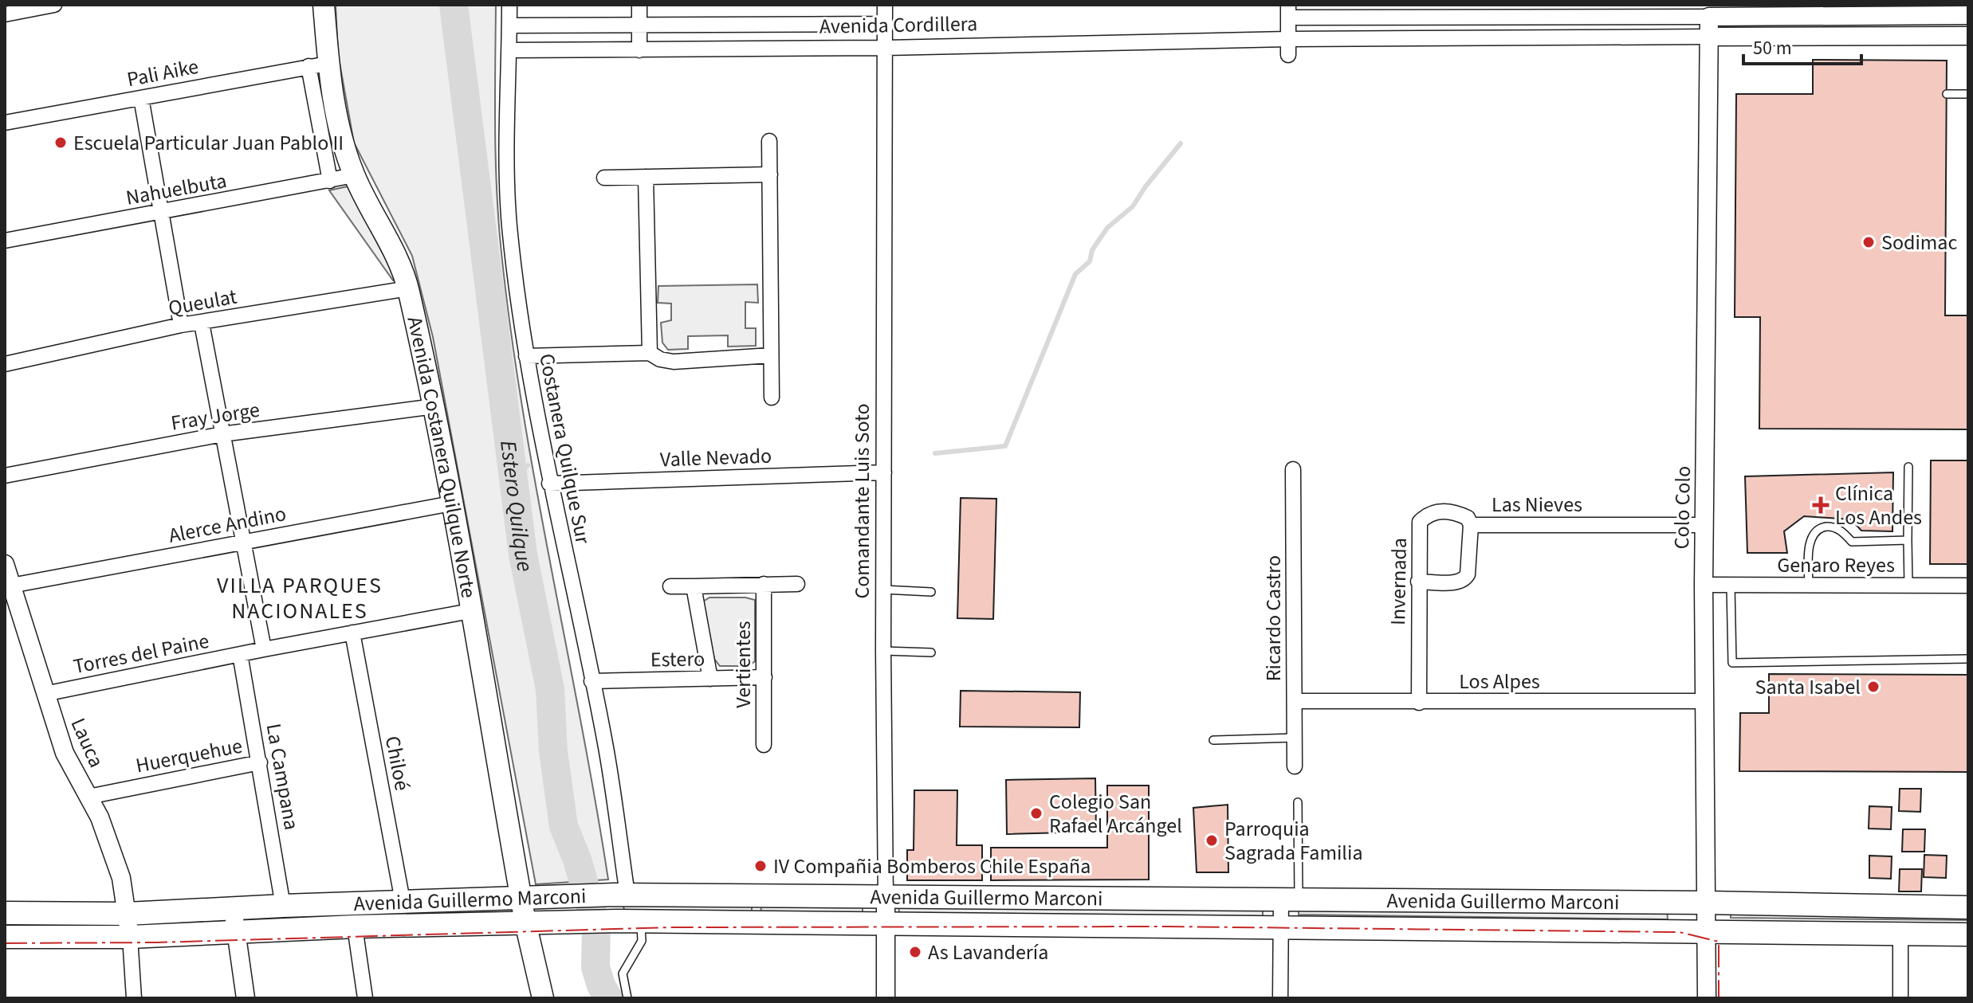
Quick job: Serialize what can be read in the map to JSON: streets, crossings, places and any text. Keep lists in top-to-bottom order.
{
  "streets": {
    "main road": ["Avenida Costanera Quilque Norte", "Avenida Guillermo Marconi"],
    "street": [
      "Avenida Cordillera",
      "Pali Aike",
      "Nahuelbuta",
      "Queulat",
      "Fray Jorge",
      "Costanera Quilque Sur",
      "Valle Nevado",
      "Comandante Luis Soto",
      "Las Nieves",
      "Colo Colo",
      "Alerce Andino",
      "Genaro Reyes",
      "Invernada",
      "Ricardo Castro",
      "Torres del Paine",
      "Estero",
      "Vertientes",
      "Los Alpes",
      "Lauca",
      "Huerquehue",
      "Chiloé",
      "La Campana"
    ]
  },
  "crossings": [
    ["Avenida Cordillera", "Costanera Quilque Sur"],
    ["Avenida Cordillera", "Comandante Luis Soto"],
    ["Avenida Cordillera", "Colo Colo"],
    ["Pali Aike", "Avenida Costanera Quilque Norte"],
    ["Nahuelbuta", "Avenida Costanera Quilque Norte"],
    ["Queulat", "Avenida Costanera Quilque Norte"],
    ["Fray Jorge", "Avenida Costanera Quilque Norte"],
    ["Costanera Quilque Sur", "Valle Nevado"],
    ["Costanera Quilque Sur", "Estero"],
    ["Costanera Quilque Sur", "Avenida Guillermo Marconi"],
    ["Valle Nevado", "Comandante Luis Soto"],
    ["Avenida Costanera Quilque Norte", "Alerce Andino"],
    ["Avenida Costanera Quilque Norte", "Torres del Paine"],
    ["Avenida Costanera Quilque Norte", "Avenida Guillermo Marconi"],
    ["Comandante Luis Soto", "Avenida Guillermo Marconi"],
    ["Las Nieves", "Colo Colo"],
    ["Las Nieves", "Invernada"],
    ["Colo Colo", "Genaro Reyes"],
    ["Colo Colo", "Los Alpes"],
    ["Colo Colo", "Avenida Guillermo Marconi"],
    ["Alerce Andino", "Lauca"],
    ["Invernada", "Los Alpes"],
    ["Ricardo Castro", "Los Alpes"],
    ["Torres del Paine", "Lauca"],
    ["Torres del Paine", "Chiloé"],
    ["Torres del Paine", "La Campana"],
    ["Estero", "Vertientes"],
    ["Lauca", "Huerquehue"],
    ["Lauca", "Avenida Guillermo Marconi"],
    ["Huerquehue", "La Campana"],
    ["Chiloé", "Avenida Guillermo Marconi"],
    ["La Campana", "Avenida Guillermo Marconi"]
  ],
  "districts": ["VILLA PARQUES NACIONALES"],
  "water": ["Estero Quilque"],
  "places": {
    "other": [
      "Escuela Particular Juan Pablo II",
      "Sodimac",
      "Santa Isabel",
      "Colegio San Rafael Arcángel",
      "Parroquia Sagrada Familia",
      "IV Compañia Bomberos Chile España",
      "As Lavandería"
    ],
    "health": ["Clínica Los Andes"]
  },
  "scale_bar": "50 m"
}
